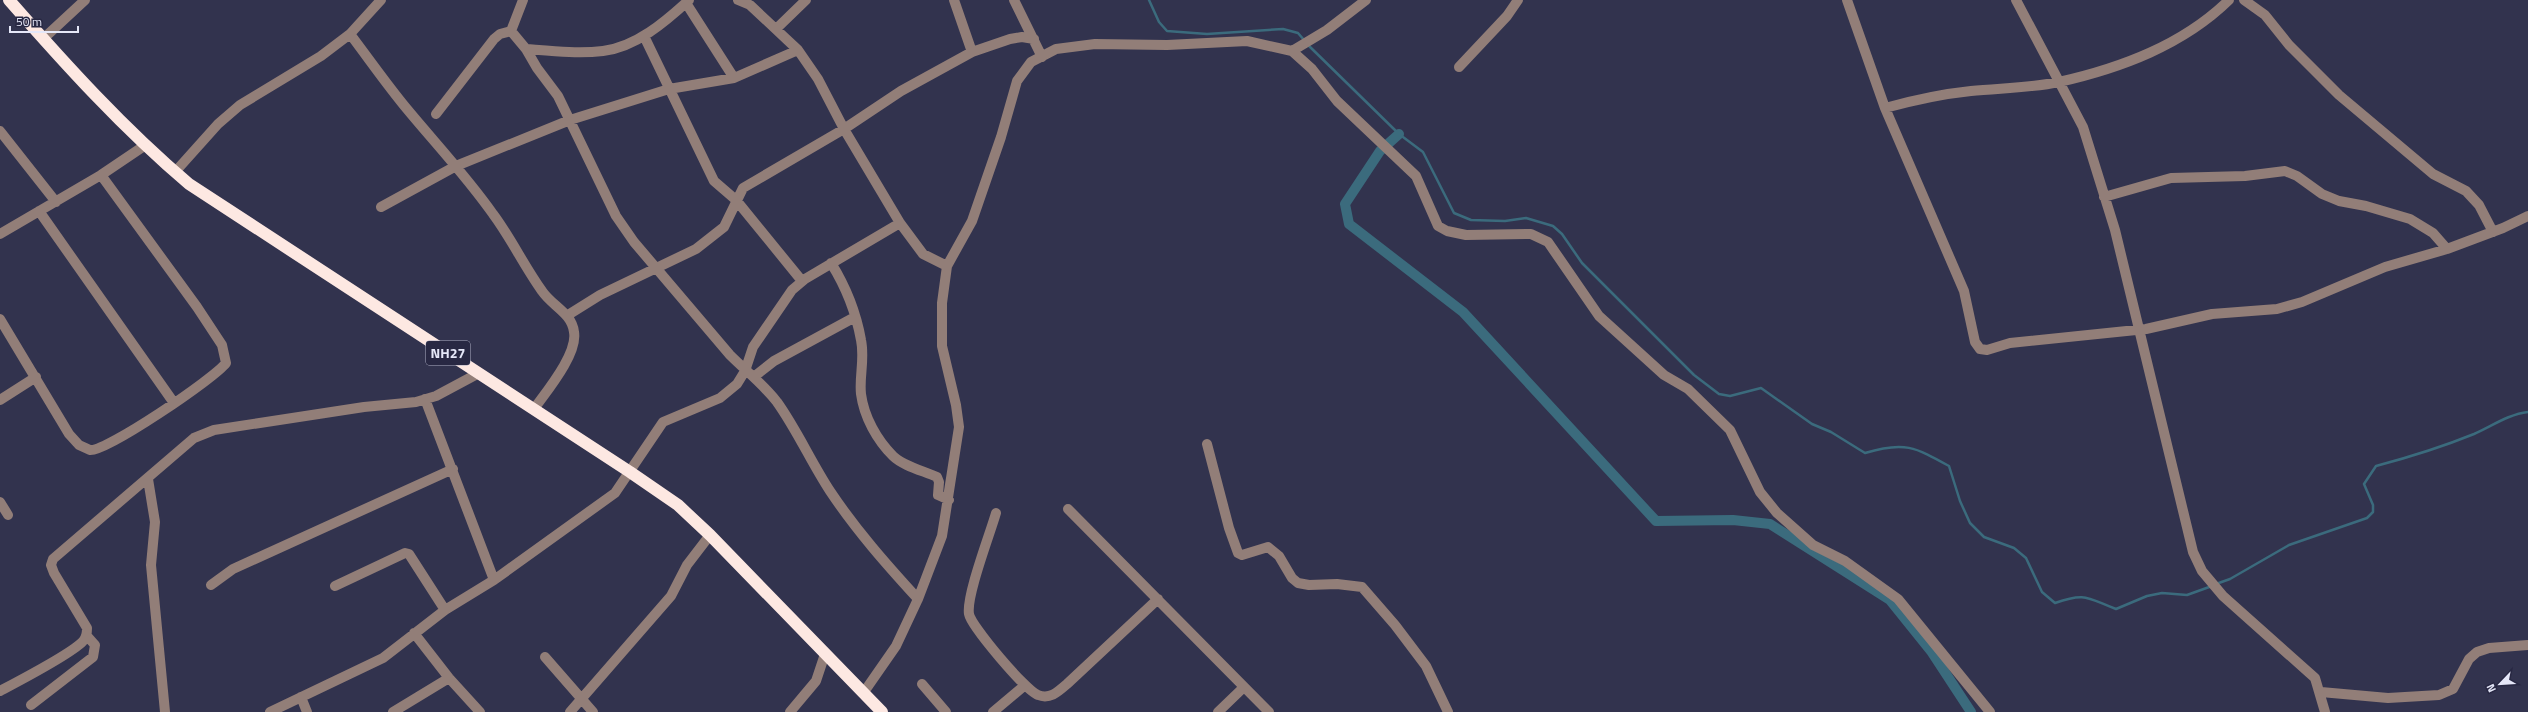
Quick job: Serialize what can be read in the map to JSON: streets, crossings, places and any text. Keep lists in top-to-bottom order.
{
  "streets": {
    "highway": ["NH27"]
  },
  "scale_bar": "50 m",
  "north": "bottom left"
}
